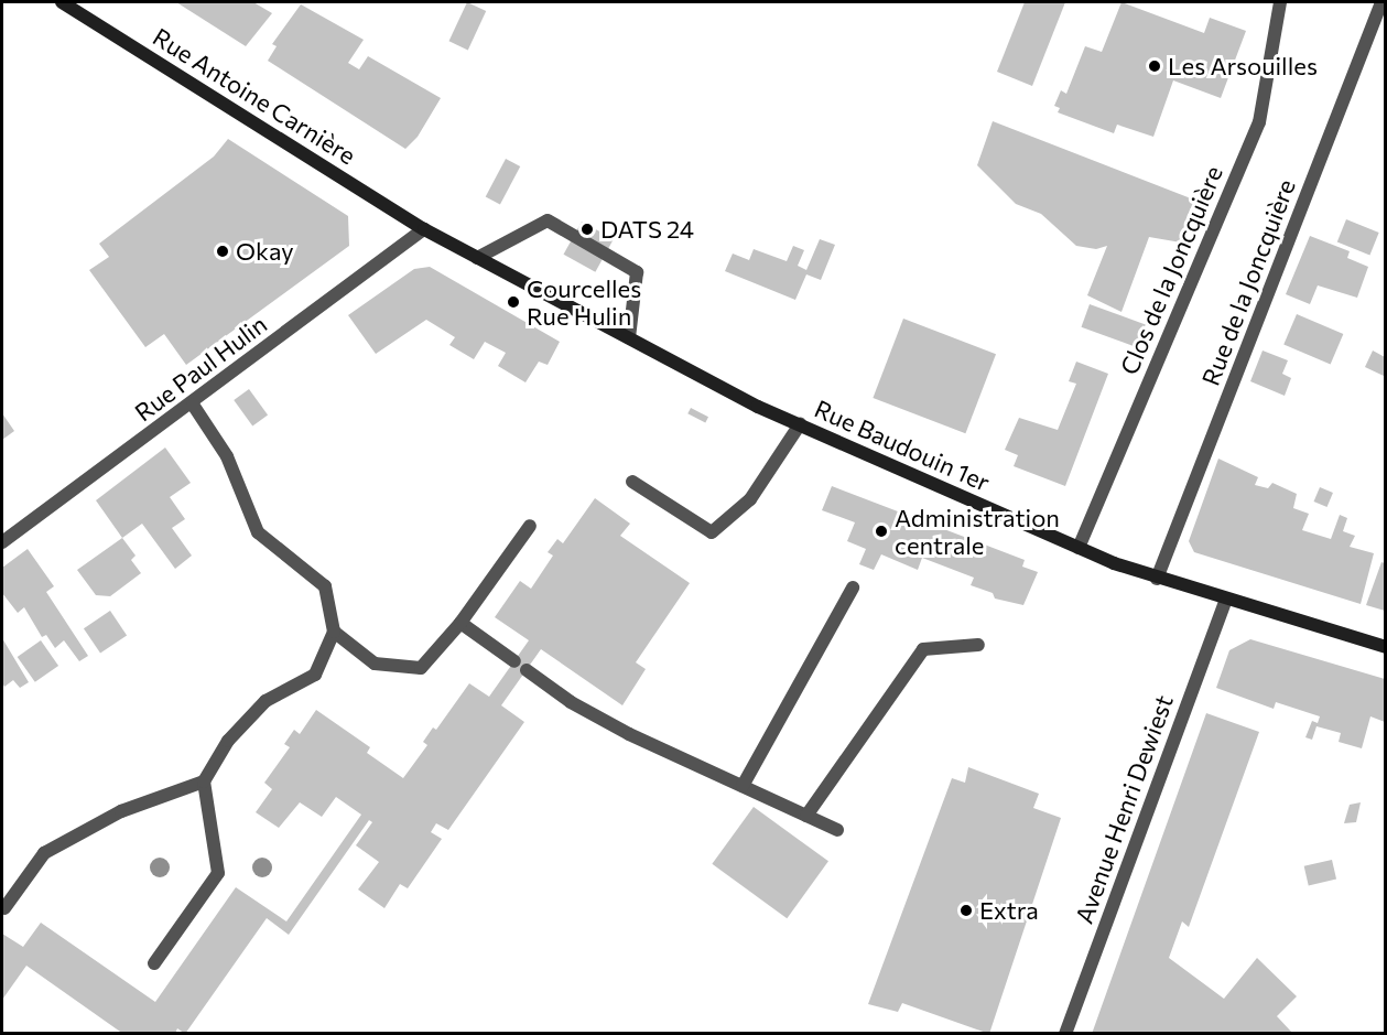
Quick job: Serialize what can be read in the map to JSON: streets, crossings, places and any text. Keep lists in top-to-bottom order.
{
  "streets": {
    "main road": ["Rue Antoine Carnière", "Rue Baudouin 1er"],
    "street": [
      "Clos de la Joncquière",
      "Rue de la Joncquière",
      "Rue Paul Hulin",
      "Avenue Henri Dewiest"
    ]
  },
  "crossings": [
    ["Rue Antoine Carnière", "Rue Paul Hulin"],
    ["Rue Antoine Carnière", "Rue Baudouin 1er"],
    ["Clos de la Joncquière", "Rue Baudouin 1er"],
    ["Rue de la Joncquière", "Rue Baudouin 1er"],
    ["Rue Paul Hulin", "Rue Baudouin 1er"],
    ["Rue Baudouin 1er", "Avenue Henri Dewiest"]
  ],
  "places": [
    "Les Arsouilles",
    "DATS 24",
    "Okay",
    "Courcelles Rue Hulin",
    "Administration centrale",
    "Extra"
  ]
}
